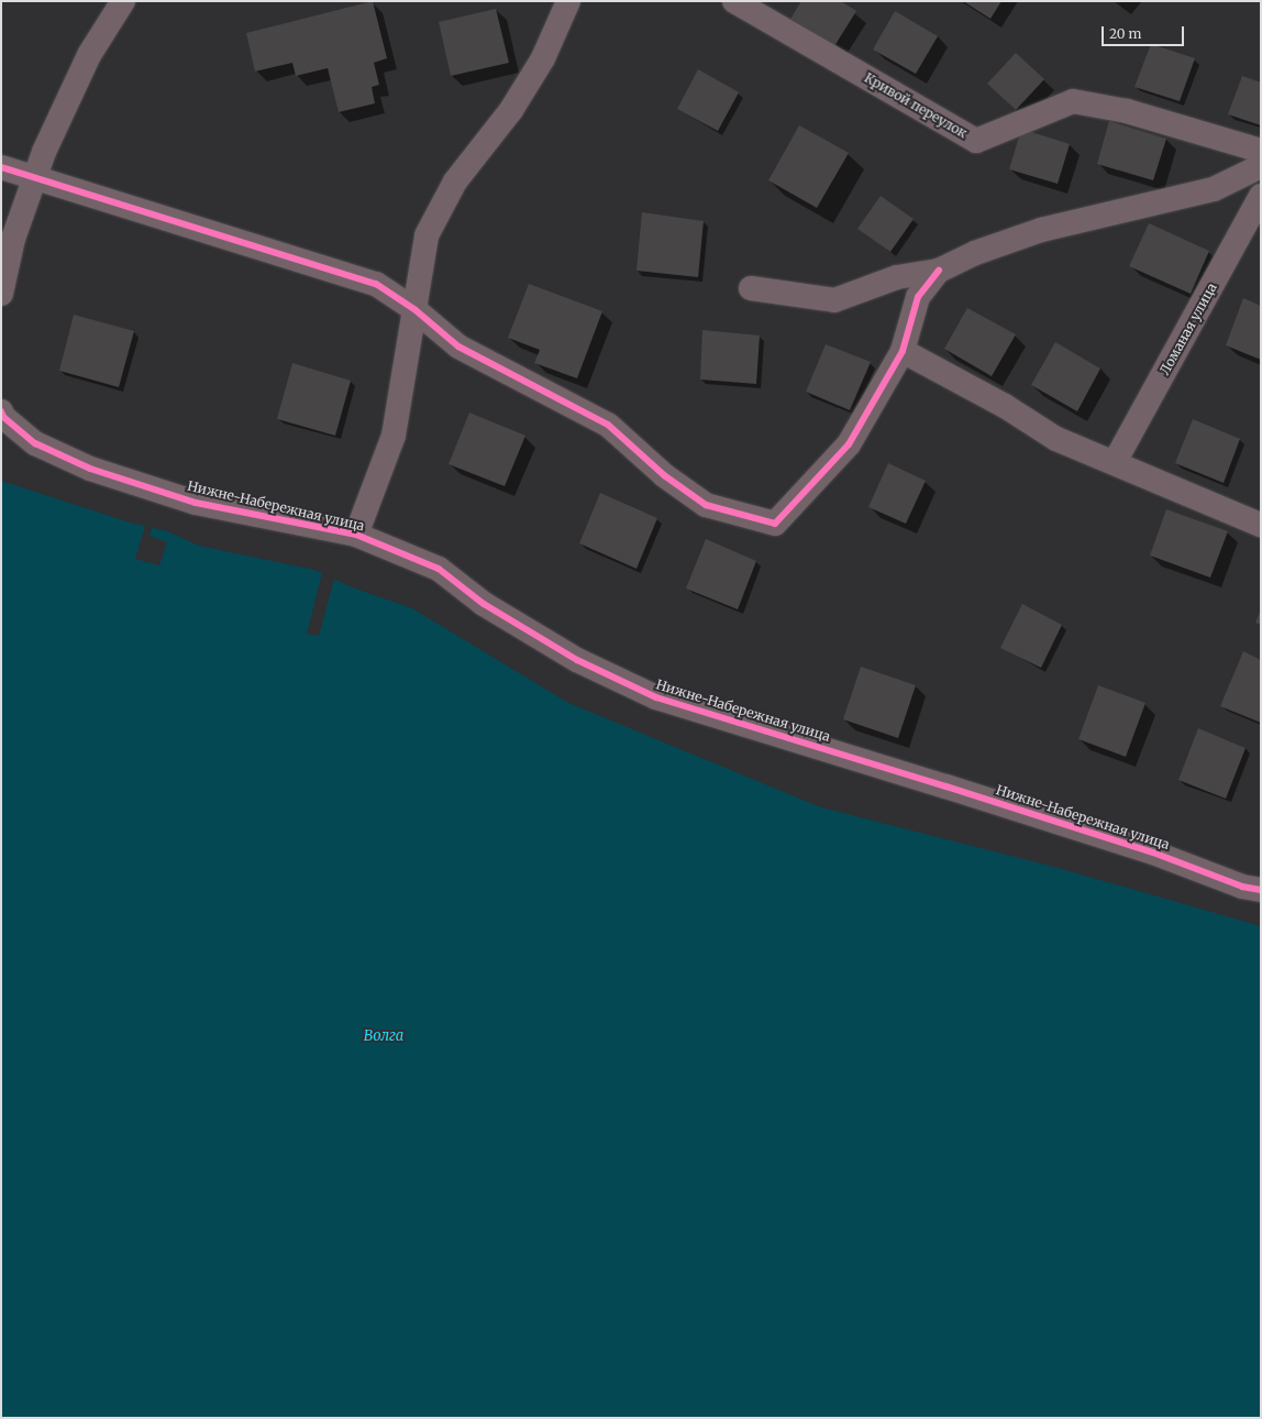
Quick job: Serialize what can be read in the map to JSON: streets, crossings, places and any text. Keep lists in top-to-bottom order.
{
  "streets": {
    "street": ["Кривой переулок", "Ломаная улица", "Нижне-Набережная улица"]
  },
  "water": ["Волга"],
  "scale_bar": "20 m"
}
